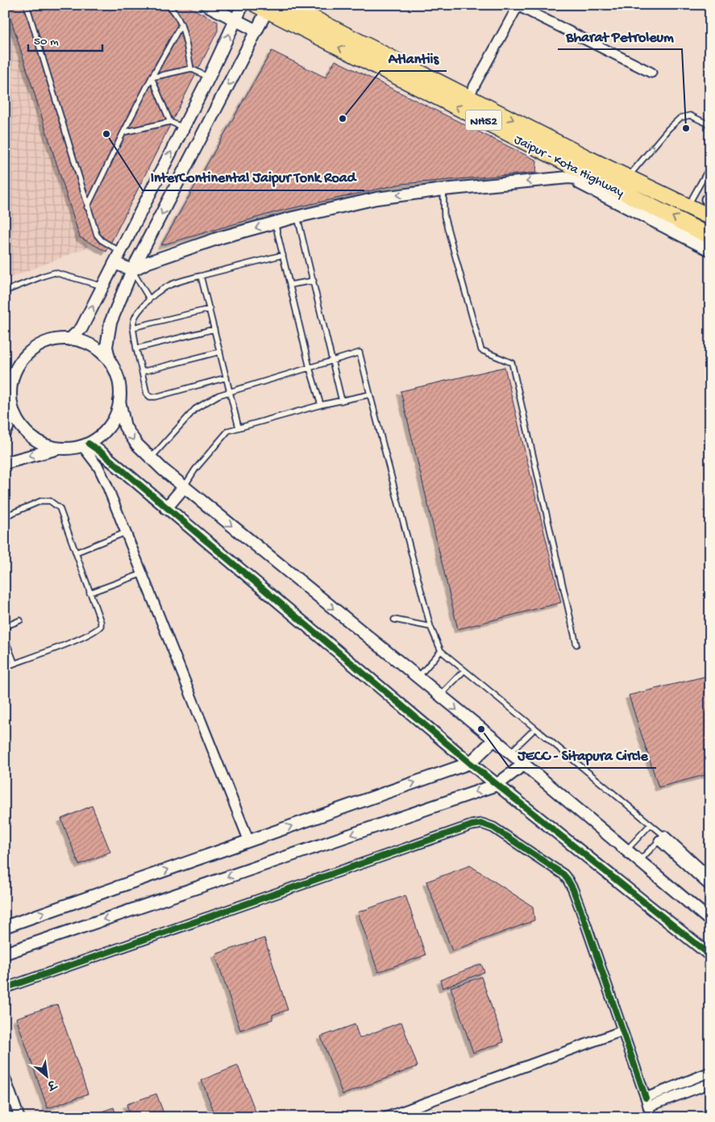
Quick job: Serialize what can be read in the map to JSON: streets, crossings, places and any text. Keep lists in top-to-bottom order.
{
  "streets": {
    "highway": ["NH52", "Jaipur - Kota Highway"]
  },
  "places": [
    "Atlantiis",
    "Bharat Petroleum",
    "InterContinental Jaipur Tonk Road",
    "JECC - Sitapura Circle"
  ],
  "scale_bar": "50 m",
  "north": "bottom right"
}
